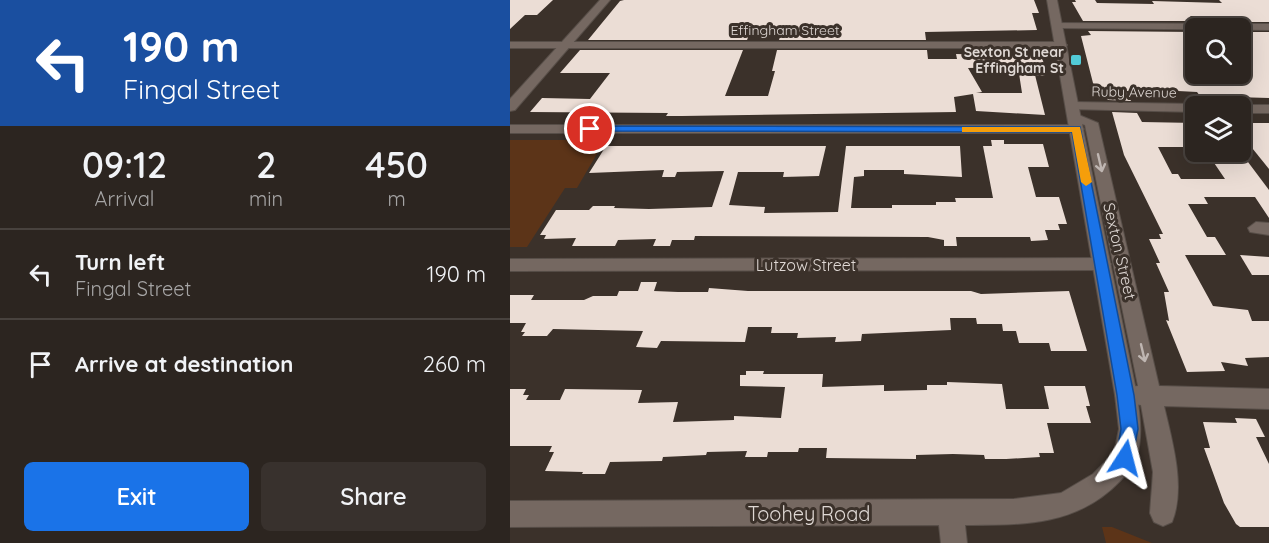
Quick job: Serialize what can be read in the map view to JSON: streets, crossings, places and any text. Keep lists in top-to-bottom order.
{
  "streets": {
    "street": [
      "Effingham Street",
      "Ruby Avenue",
      "Sexton Street",
      "Lutzow Street",
      "Toohey Road"
    ]
  },
  "crossings": [
    ["Effingham Street", "Sexton Street"],
    ["Ruby Avenue", "Sexton Street"],
    ["Sexton Street", "Lutzow Street"],
    ["Sexton Street", "Toohey Road"]
  ],
  "places": {
    "transit": ["Sexton St near Effingham St"]
  },
  "page": {
    "turn": ["190 m", "Fingal Street"],
    "eta": [
      "09:12",
      "Arrival",
      "2",
      "min",
      "450",
      "m"
    ],
    "list": [
      {
        "name": "Turn left",
        "note": "Fingal Street",
        "value": "190 m"
      },
      {
        "name": "Arrive at destination",
        "value": "260 m"
      }
    ],
    "buttons": ["Exit", "Share"]
  }
}
